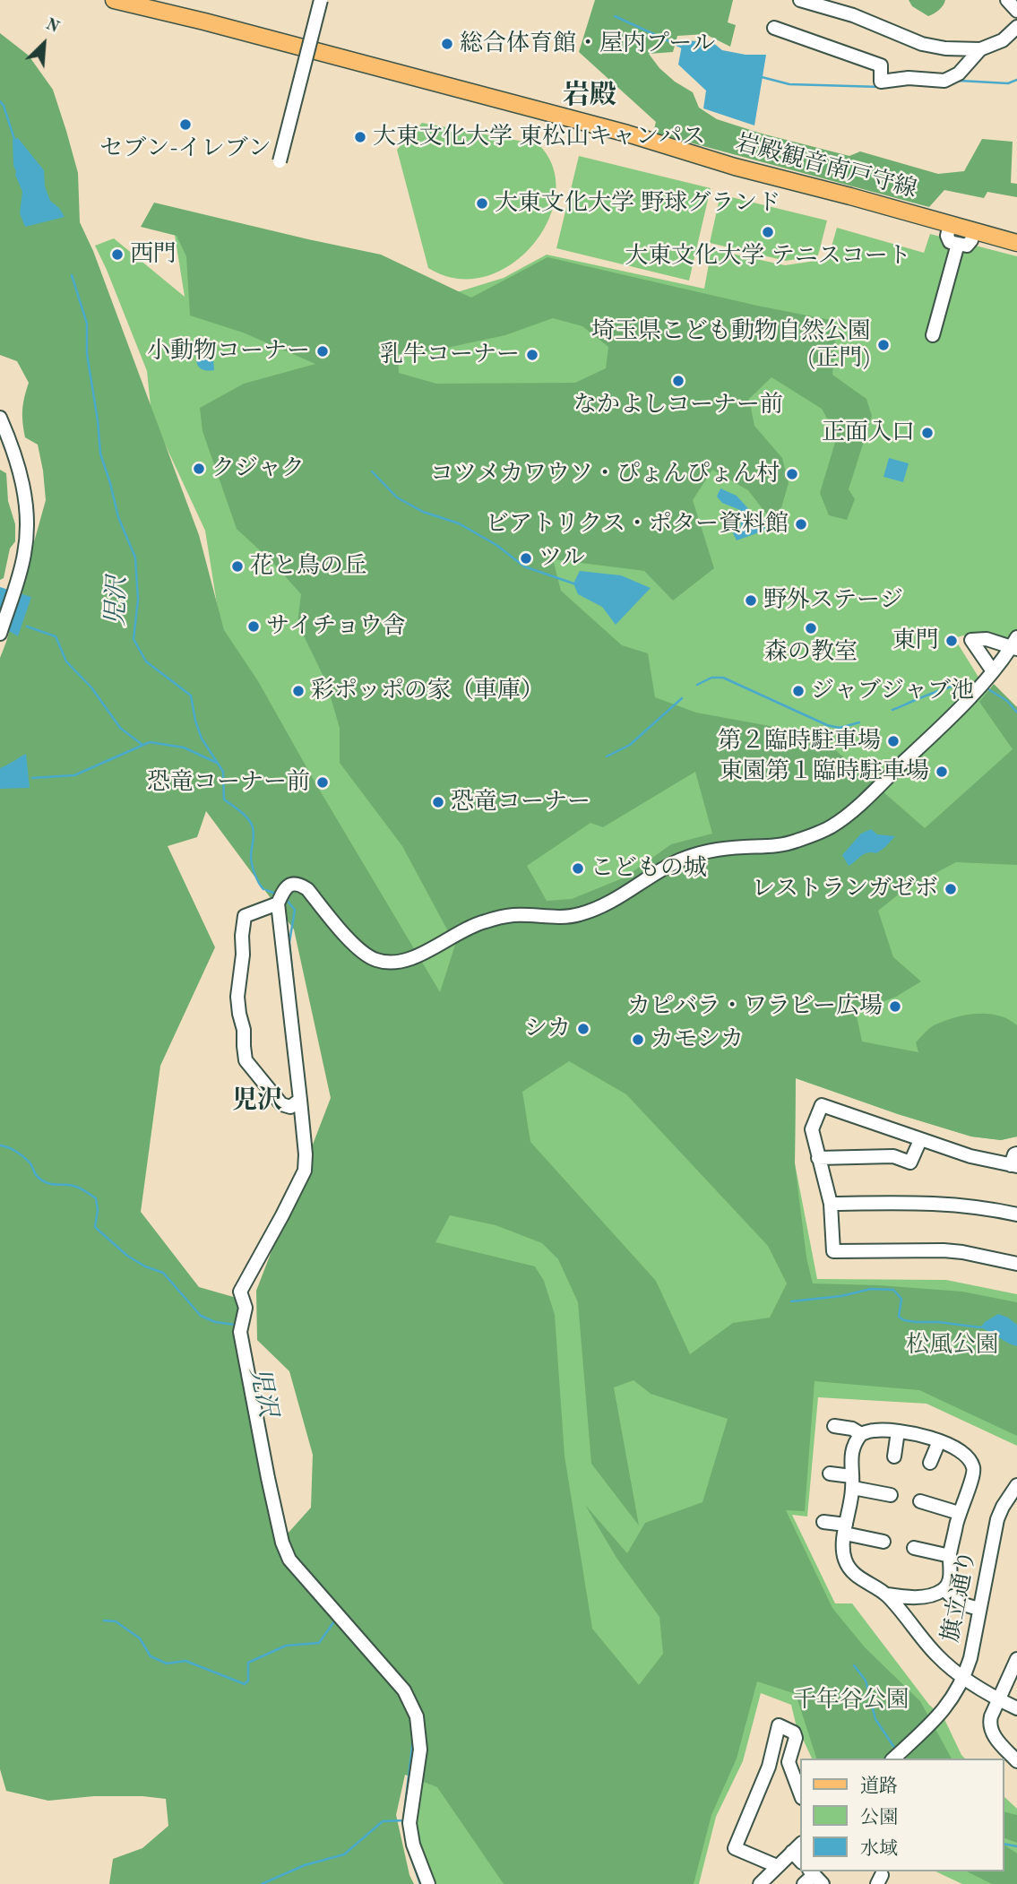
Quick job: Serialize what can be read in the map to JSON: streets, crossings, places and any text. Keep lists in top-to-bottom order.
{
  "streets": {
    "main road": ["岩殿観音南戸守線"],
    "street": ["旗立通り"]
  },
  "districts": ["岩殿", "児沢"],
  "water": ["児沢"],
  "parks": ["松風公園", "千年谷公園"],
  "places": [
    "総合体育館・屋内プール",
    "セブン-イレブン",
    "大東文化大学 東松山キャンパス",
    "大東文化大学 野球グランド",
    "大東文化大学 テニスコート",
    "西門",
    "埼玉県こども動物自然公園 (正門)",
    "小動物コーナー",
    "乳牛コーナー",
    "なかよしコーナー前",
    "正面入口",
    "クジャク",
    "コツメカワウソ・ぴょんぴょん村",
    "ビアトリクス・ポター資料館",
    "ツル",
    "花と鳥の丘",
    "野外ステージ",
    "サイチョウ舎",
    "森の教室",
    "東門",
    "彩ポッポの家（車庫）",
    "ジャブジャブ池",
    "第２臨時駐車場",
    "東園第１臨時駐車場",
    "恐竜コーナー前",
    "恐竜コーナー",
    "こどもの城",
    "レストランガゼボ",
    "カピバラ・ワラビー広場",
    "シカ",
    "カモシカ"
  ],
  "legend": ["道路", "公園", "水域"],
  "north": "top right"
}
